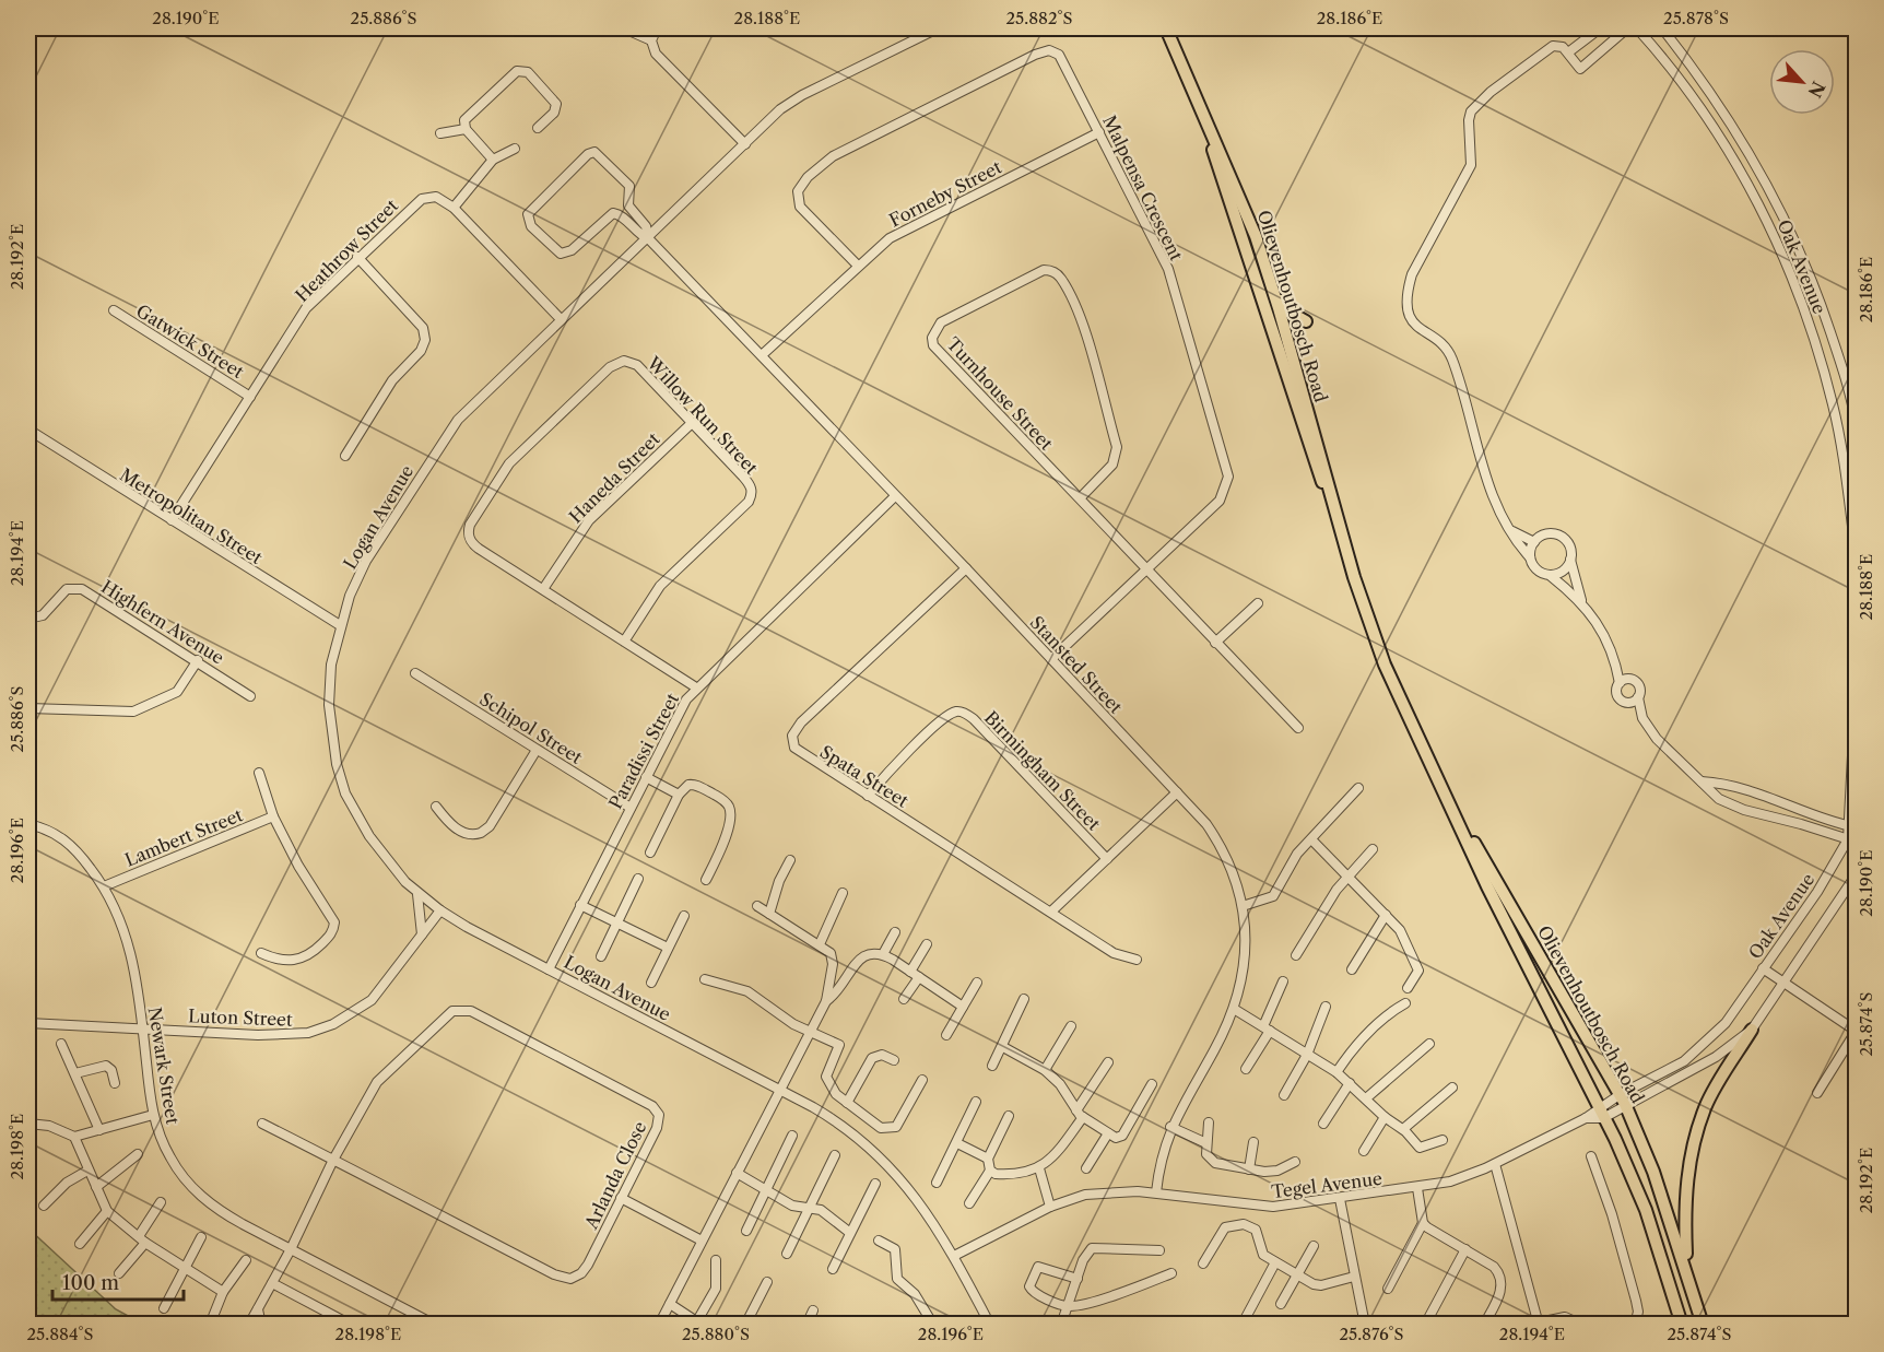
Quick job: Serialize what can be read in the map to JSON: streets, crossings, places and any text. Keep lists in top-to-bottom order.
{
  "streets": {
    "main road": ["Olievenhoutbosch Road"],
    "street": [
      "Malpensa Crescent",
      "Forneby Street",
      "Heathrow Street",
      "Oak Avenue",
      "Gatwick Street",
      "Turnhouse Street",
      "Willow Run Street",
      "Haneda Street",
      "Metropolitan Street",
      "Logan Avenue",
      "Highfern Avenue",
      "Stansted Street",
      "Schipol Street",
      "Paradissi Street",
      "Birmingham Street",
      "Spata Street",
      "Lambert Street",
      "Luton Street",
      "Newark Street",
      "Arlanda Close",
      "Tegel Avenue"
    ]
  },
  "crossings": [
    ["Malpensa Crescent", "Forneby Street"],
    ["Malpensa Crescent", "Turnhouse Street"],
    ["Malpensa Crescent", "Stansted Street"],
    ["Forneby Street", "Stansted Street"],
    ["Heathrow Street", "Gatwick Street"],
    ["Heathrow Street", "Metropolitan Street"],
    ["Heathrow Street", "Logan Avenue"],
    ["Oak Avenue", "Olievenhoutbosch Road"],
    ["Oak Avenue", "Tegel Avenue"],
    ["Olievenhoutbosch Road", "Tegel Avenue"],
    ["Willow Run Street", "Haneda Street"],
    ["Willow Run Street", "Paradissi Street"],
    ["Metropolitan Street", "Logan Avenue"],
    ["Logan Avenue", "Stansted Street"],
    ["Logan Avenue", "Paradissi Street"],
    ["Logan Avenue", "Luton Street"],
    ["Logan Avenue", "Tegel Avenue"],
    ["Stansted Street", "Paradissi Street"],
    ["Stansted Street", "Spata Street"],
    ["Stansted Street", "Tegel Avenue"],
    ["Schipol Street", "Paradissi Street"],
    ["Birmingham Street", "Spata Street"],
    ["Lambert Street", "Newark Street"],
    ["Luton Street", "Newark Street"],
    ["Newark Street", "Arlanda Close"]
  ],
  "scale_bar": "100 m",
  "north": "bottom right",
  "coordinates": [
    "28.190°E",
    "25.886°S",
    "28.188°E",
    "25.882°S",
    "28.186°E",
    "25.878°S",
    "28.192°E",
    "28.194°E",
    "28.196°E",
    "25.874°S",
    "28.198°E",
    "25.884°S",
    "25.880°S",
    "25.876°S"
  ]
}
